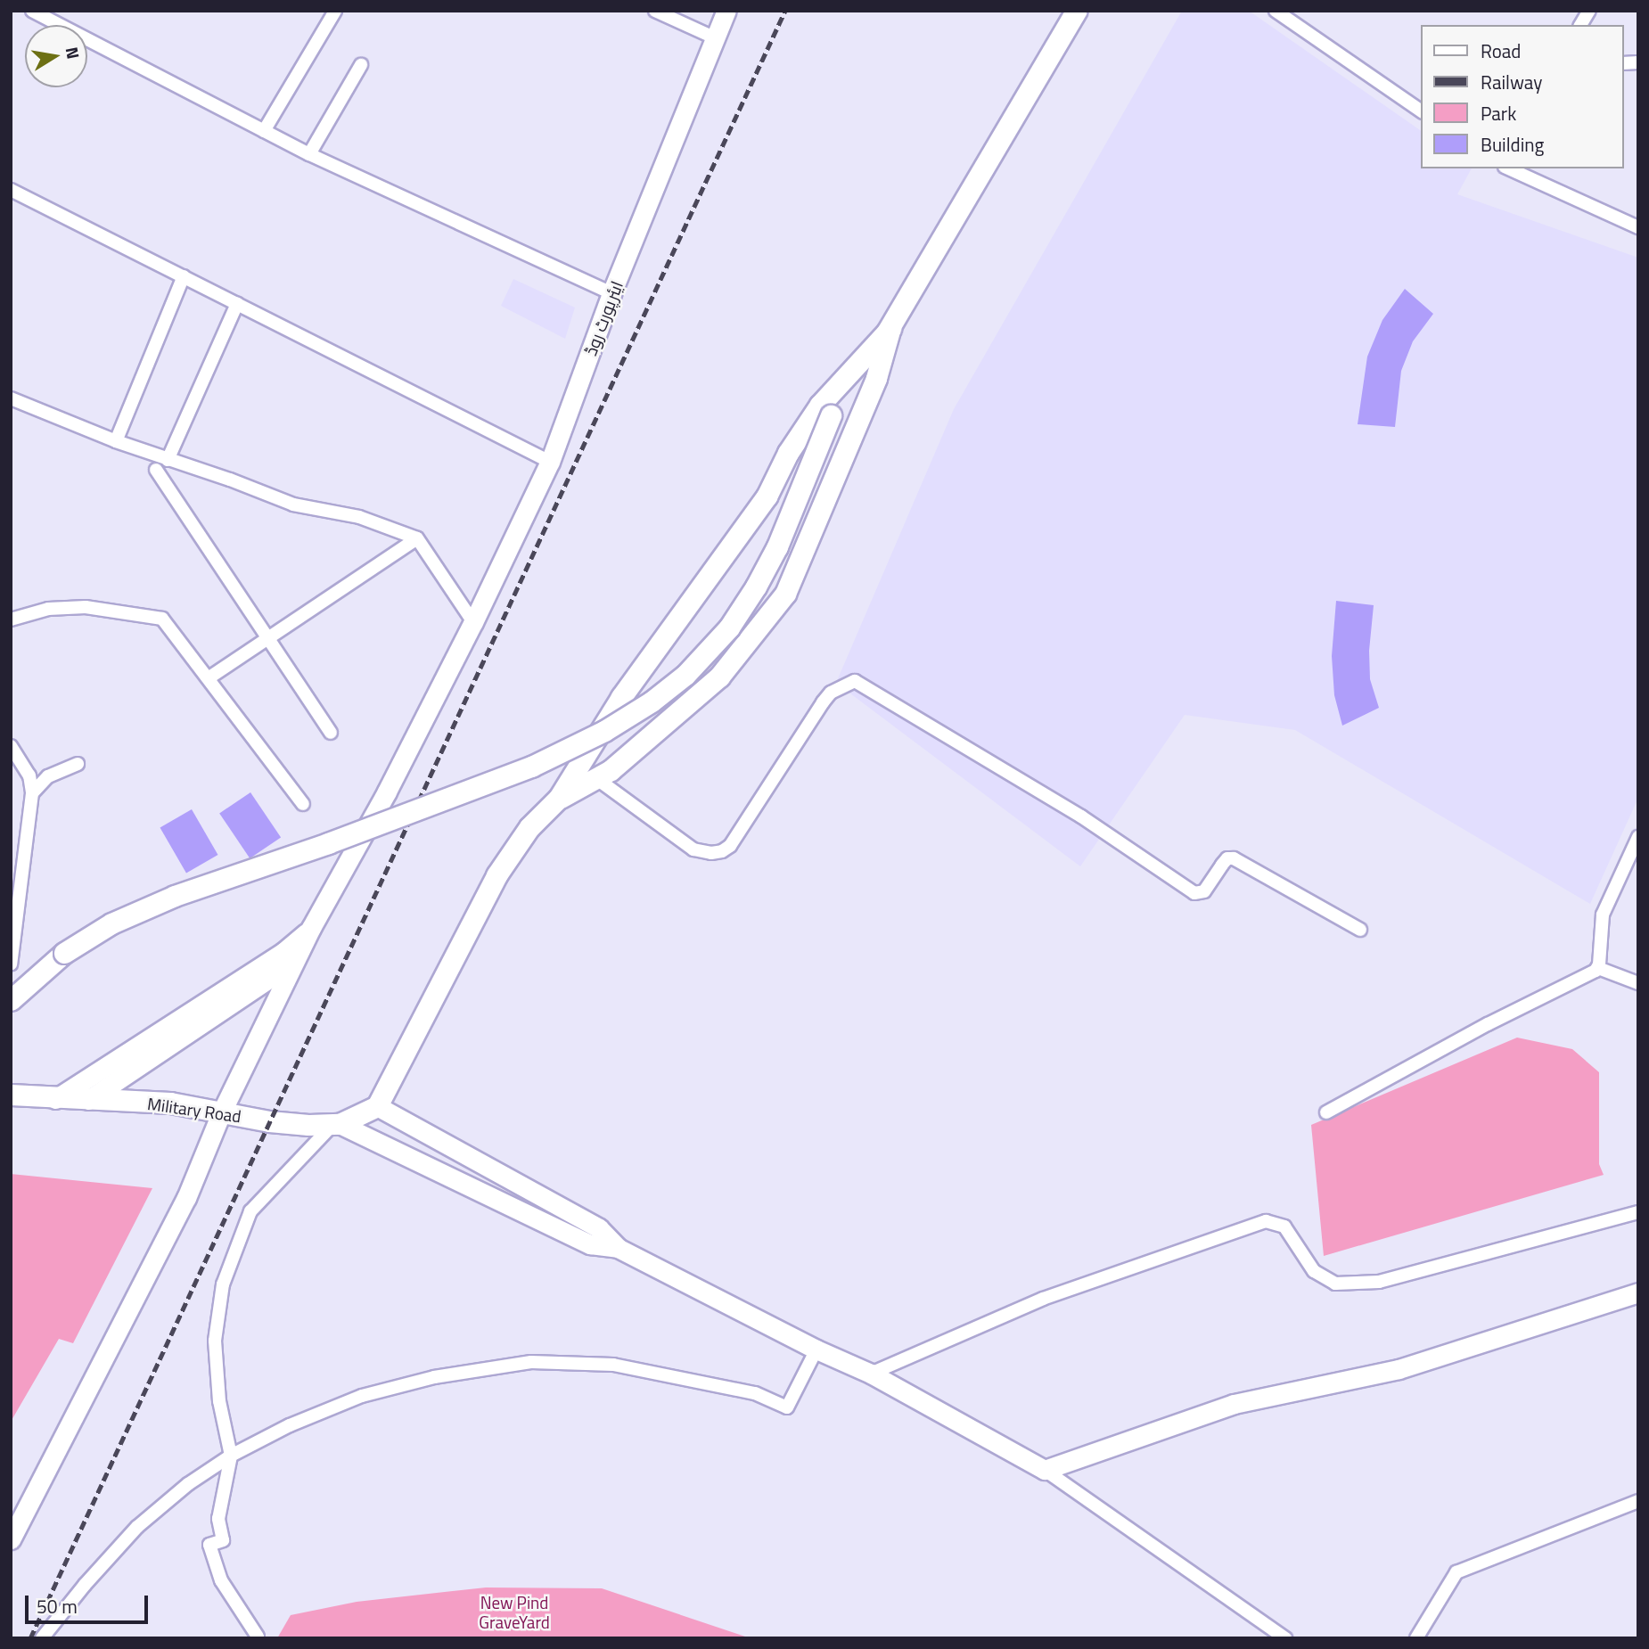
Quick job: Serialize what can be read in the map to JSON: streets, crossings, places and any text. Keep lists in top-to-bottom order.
{
  "streets": {
    "main road": ["ایئرپورٹ روڈ", "Military Road"]
  },
  "crossings": [
    ["ایئرپورٹ روڈ", "Military Road"]
  ],
  "parks": ["New Pind GraveYard"],
  "legend": [
    "Road",
    "Railway",
    "Park",
    "Building"
  ],
  "scale_bar": "50 m",
  "north": "right"
}
